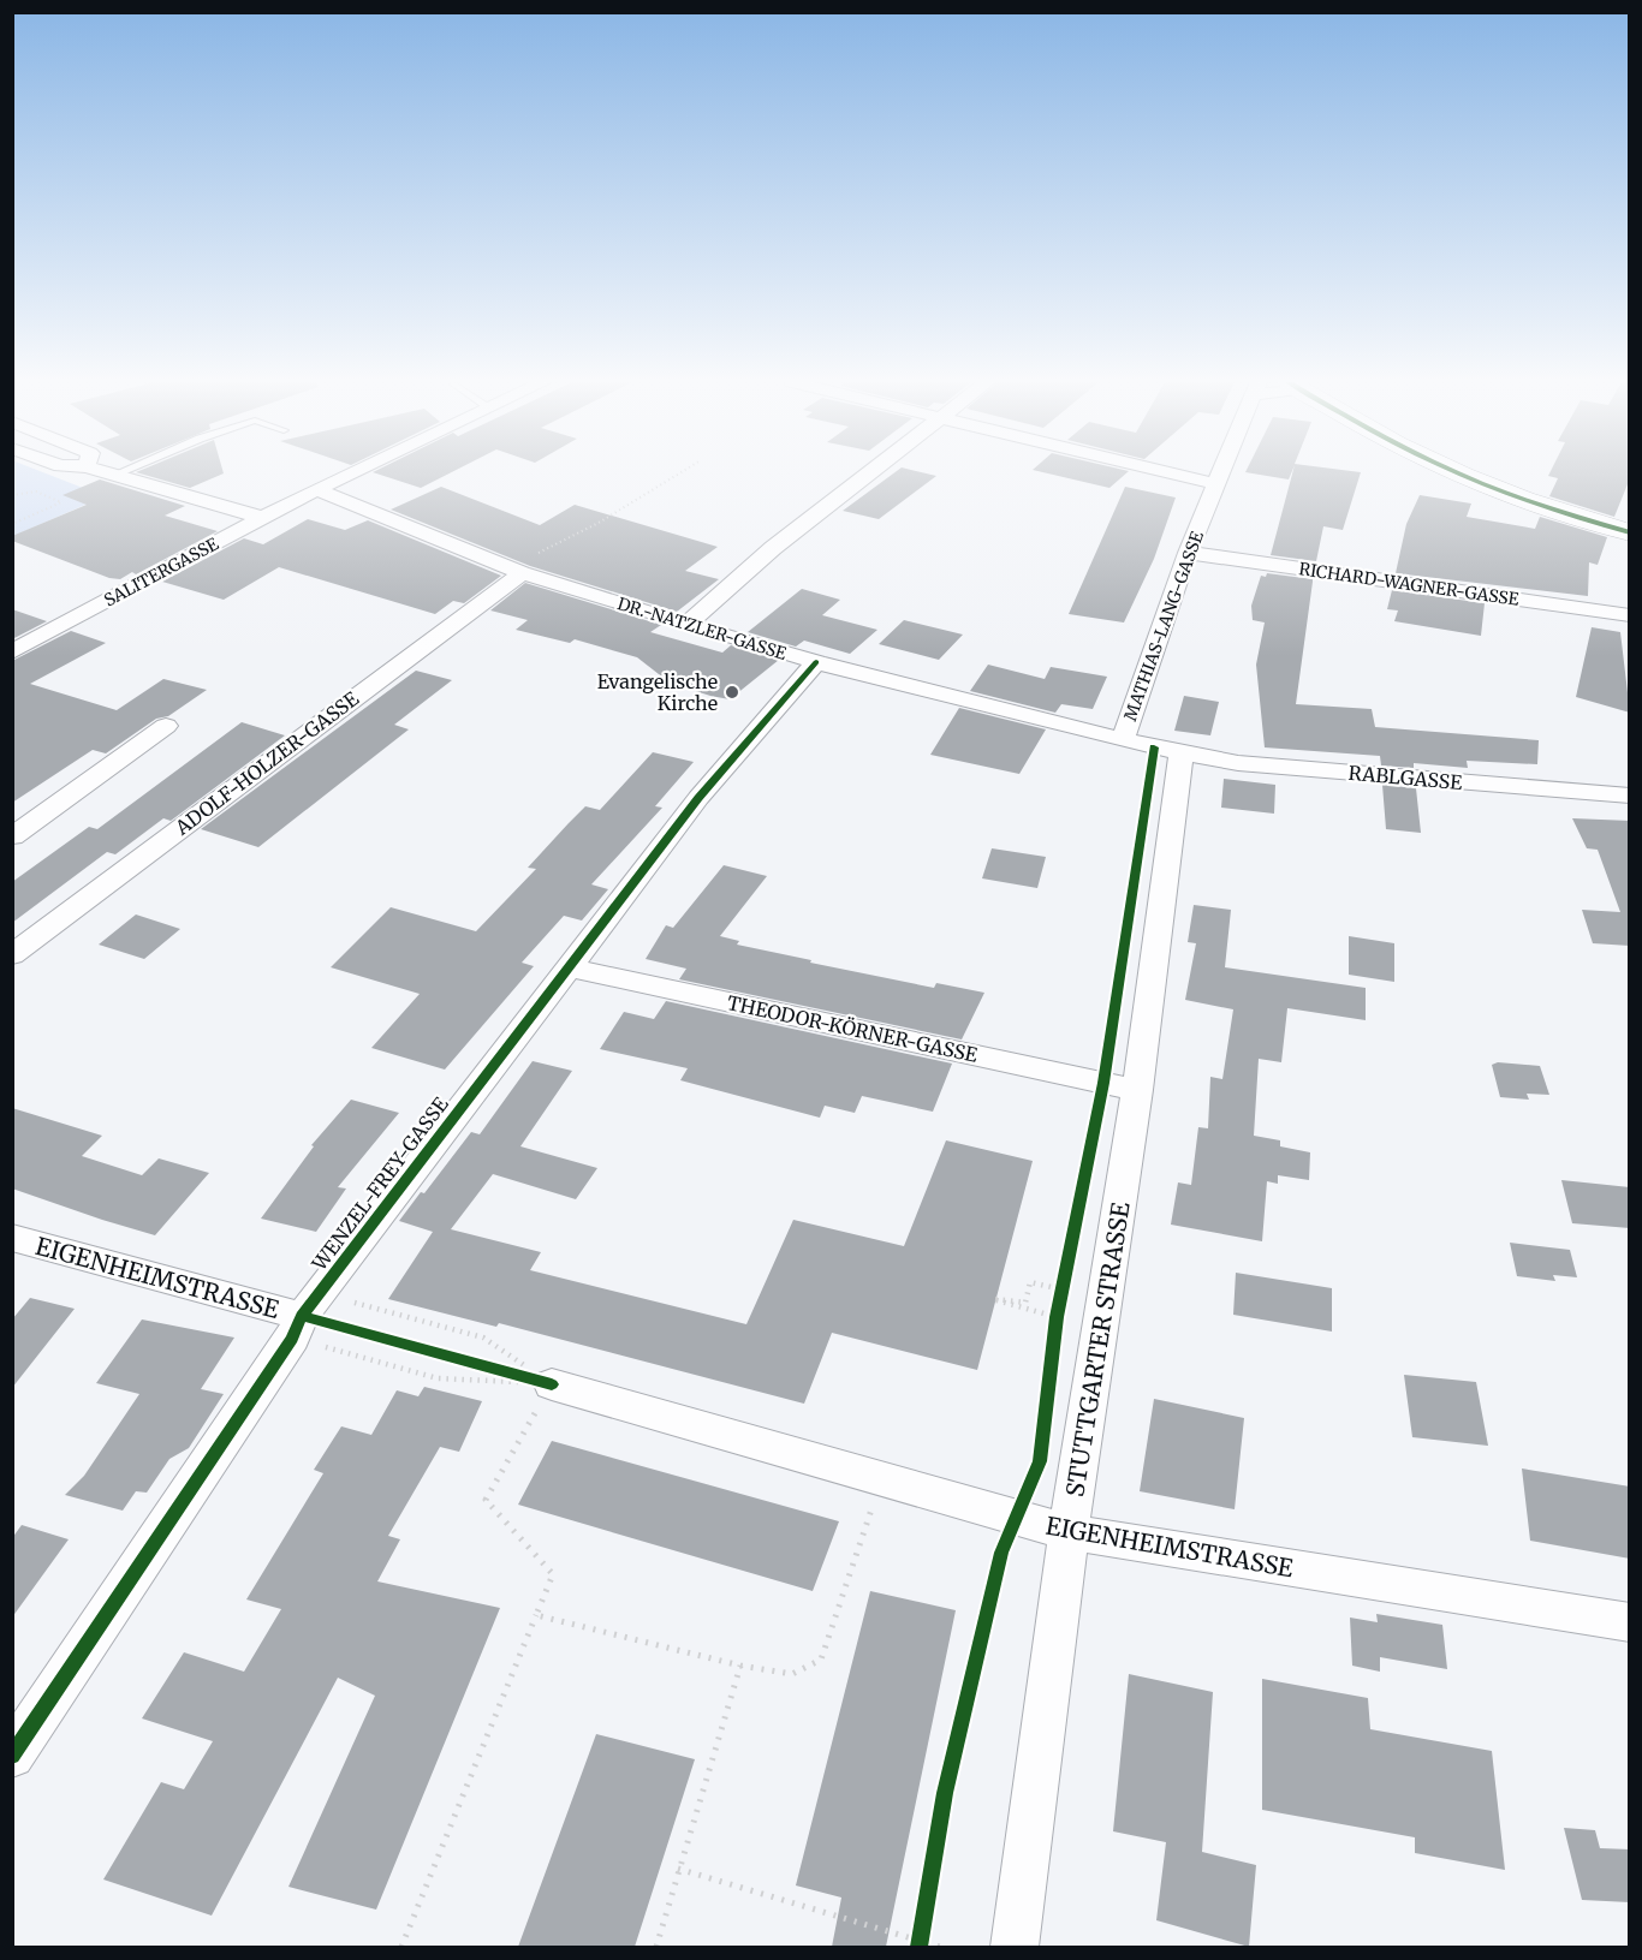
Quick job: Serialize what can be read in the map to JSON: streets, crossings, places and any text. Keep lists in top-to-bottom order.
{
  "streets": {
    "street": [
      "SALITERGASSE",
      "RICHARD-WAGNER-GASSE",
      "MATHIAS-LANG-GASSE",
      "DR.-NATZLER-GASSE",
      "ADOLF-HOLZER-GASSE",
      "RABLGASSE",
      "THEODOR-KÖRNER-GASSE",
      "WENZEL-FREY-GASSE",
      "EIGENHEIMSTRASSE",
      "STUTTGARTER STRASSE"
    ]
  },
  "crossings": [
    ["SALITERGASSE", "DR.-NATZLER-GASSE"],
    ["RICHARD-WAGNER-GASSE", "MATHIAS-LANG-GASSE"],
    ["MATHIAS-LANG-GASSE", "DR.-NATZLER-GASSE"],
    ["DR.-NATZLER-GASSE", "ADOLF-HOLZER-GASSE"],
    ["DR.-NATZLER-GASSE", "RABLGASSE"],
    ["DR.-NATZLER-GASSE", "WENZEL-FREY-GASSE"],
    ["DR.-NATZLER-GASSE", "STUTTGARTER STRASSE"],
    ["RABLGASSE", "STUTTGARTER STRASSE"],
    ["THEODOR-KÖRNER-GASSE", "WENZEL-FREY-GASSE"],
    ["THEODOR-KÖRNER-GASSE", "STUTTGARTER STRASSE"],
    ["WENZEL-FREY-GASSE", "EIGENHEIMSTRASSE"],
    ["EIGENHEIMSTRASSE", "STUTTGARTER STRASSE"]
  ],
  "places": ["Evangelische Kirche"]
}
